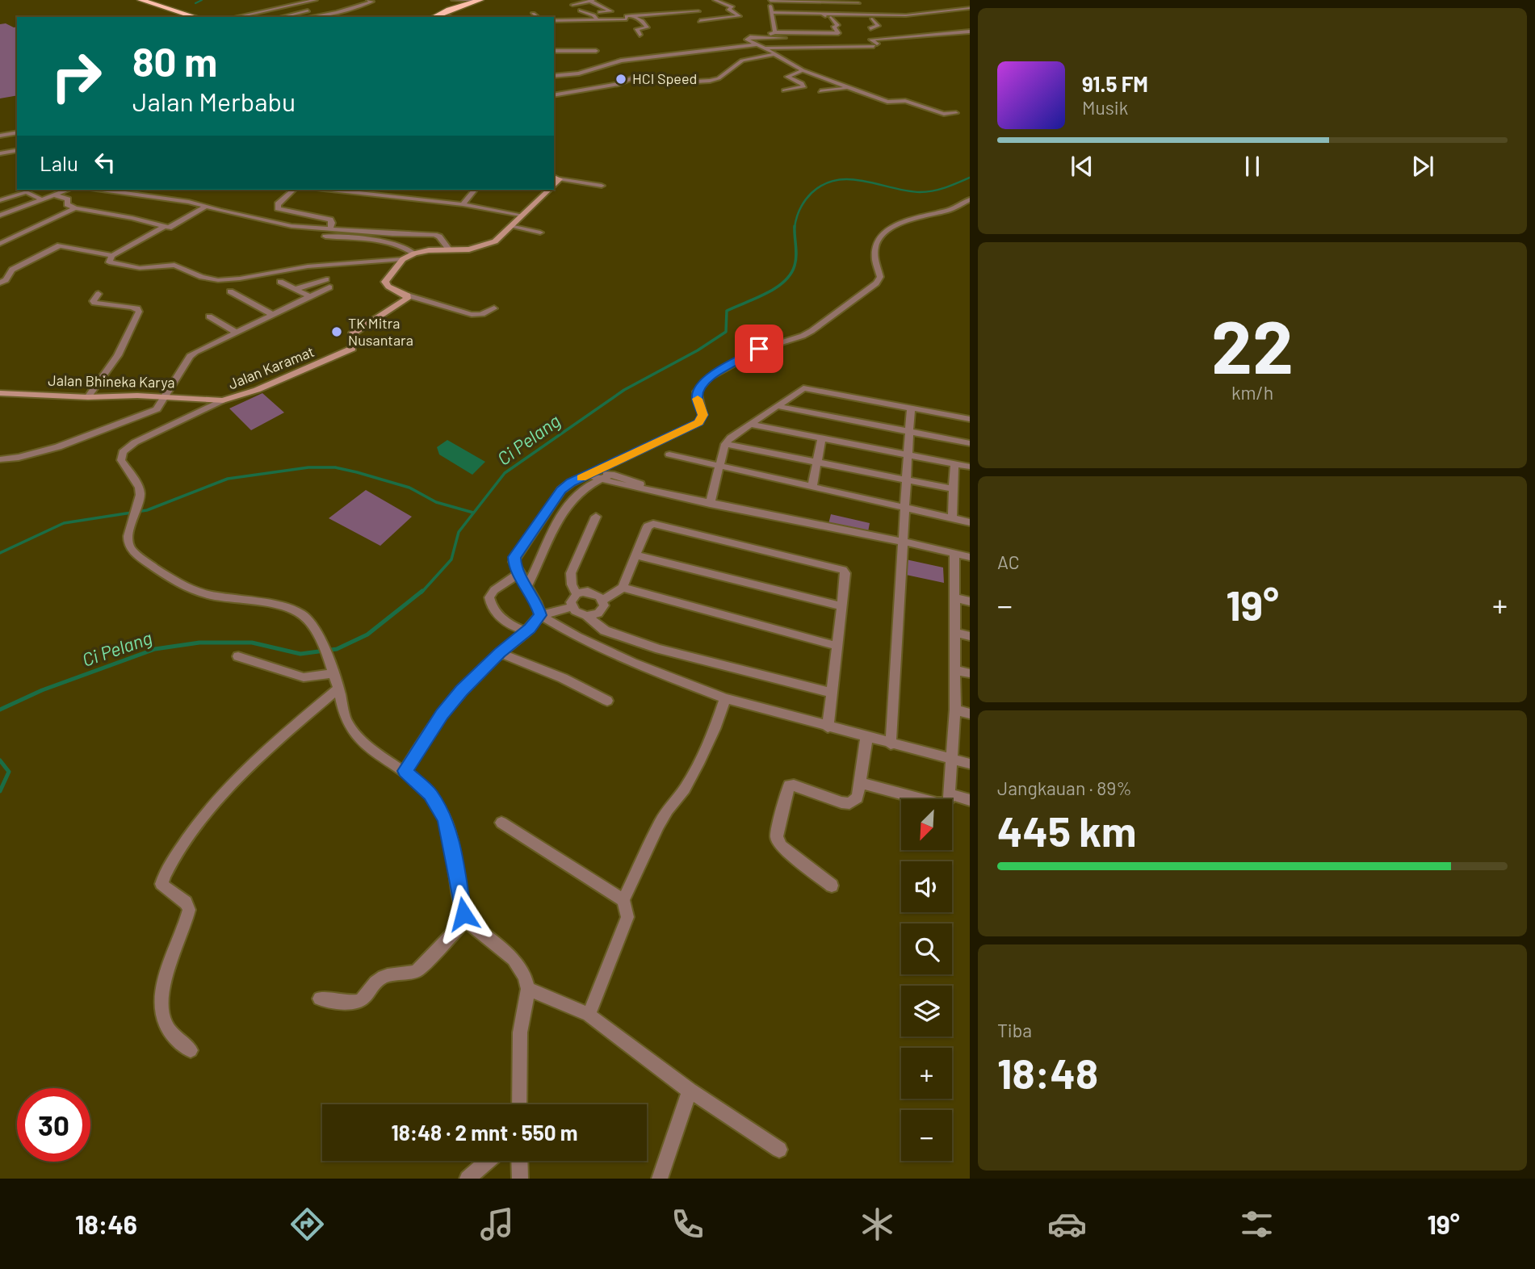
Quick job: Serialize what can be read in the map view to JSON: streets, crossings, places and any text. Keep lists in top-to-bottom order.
{
  "streets": {
    "street": ["Jalan Karamat", "Jalan Bhineka Karya"]
  },
  "crossings": [
    ["Jalan Karamat", "Jalan Bhineka Karya"]
  ],
  "water": ["Ci Pelang"],
  "places": ["HCI Speed", "TK Mitra Nusantara"],
  "north": "bottom left",
  "page": {
    "turn": ["80 m", "Jalan Merbabu"],
    "song": ["91.5 FM", "Musik"],
    "then": "Lalu",
    "tile": [
      ["22", "km/h"],
      "AC",
      ["Jangkauan · 89%", "445 km"],
      ["Tiba", "18:48"]
    ],
    "heat": ["−", "19°", "+"],
    "map_buttons": ["+", "−"],
    "limit": "30",
    "trip": "18:48 · 2 mnt · 550 m",
    "tabs": ["18:46", "19°"]
  }
}
